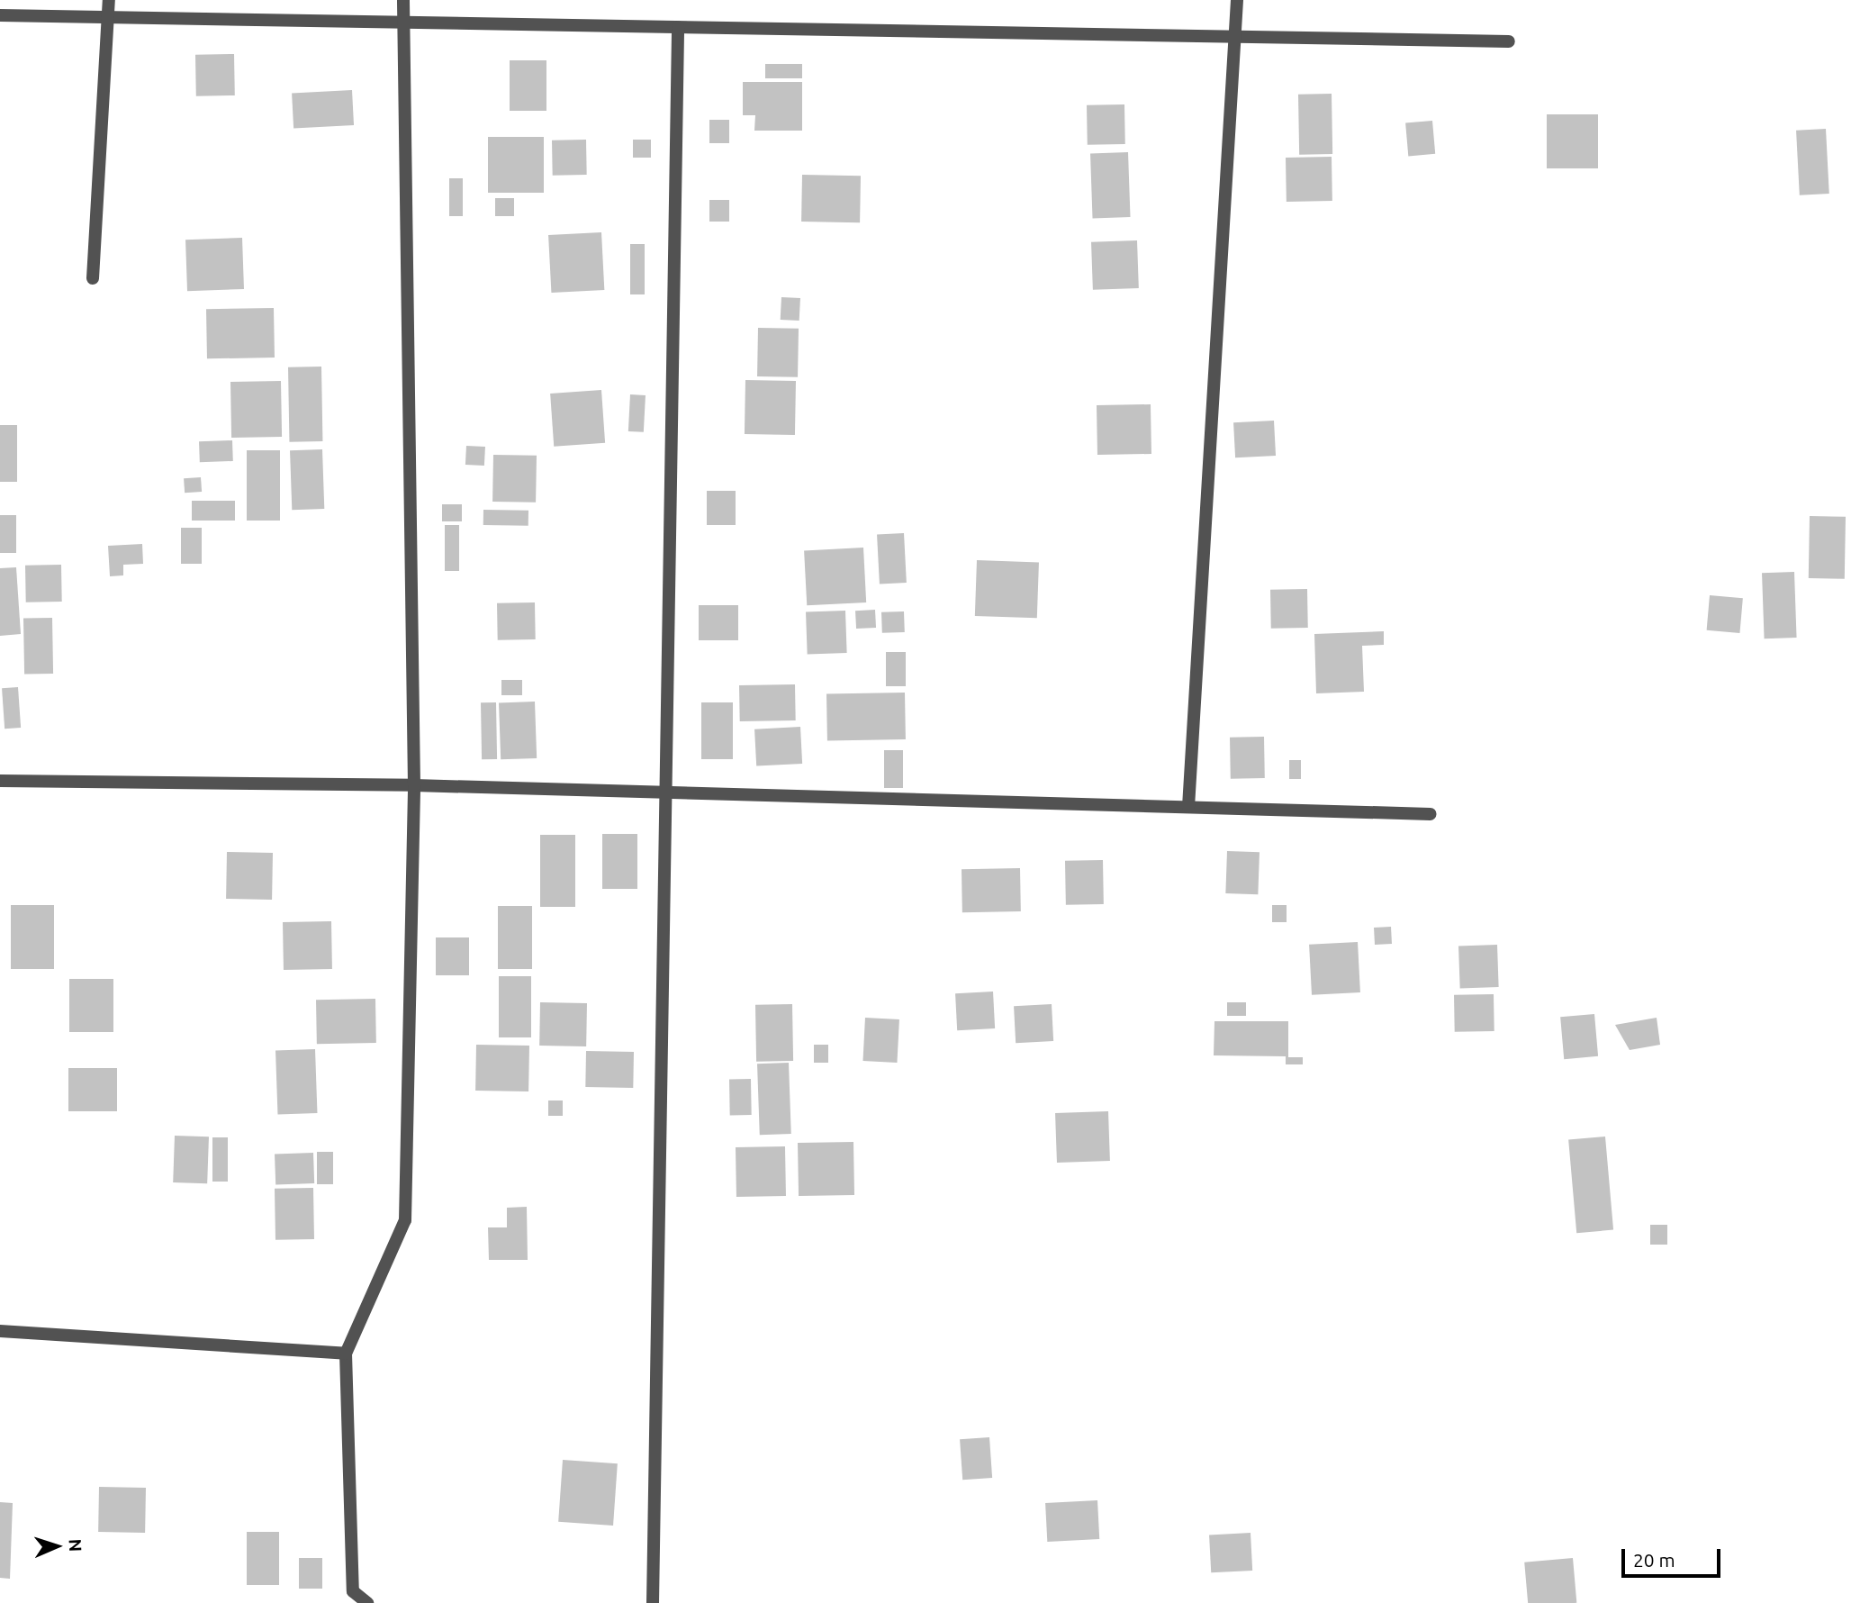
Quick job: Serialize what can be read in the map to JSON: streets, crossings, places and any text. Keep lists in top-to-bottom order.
{
  "scale_bar": "20 m",
  "north": "right"
}
